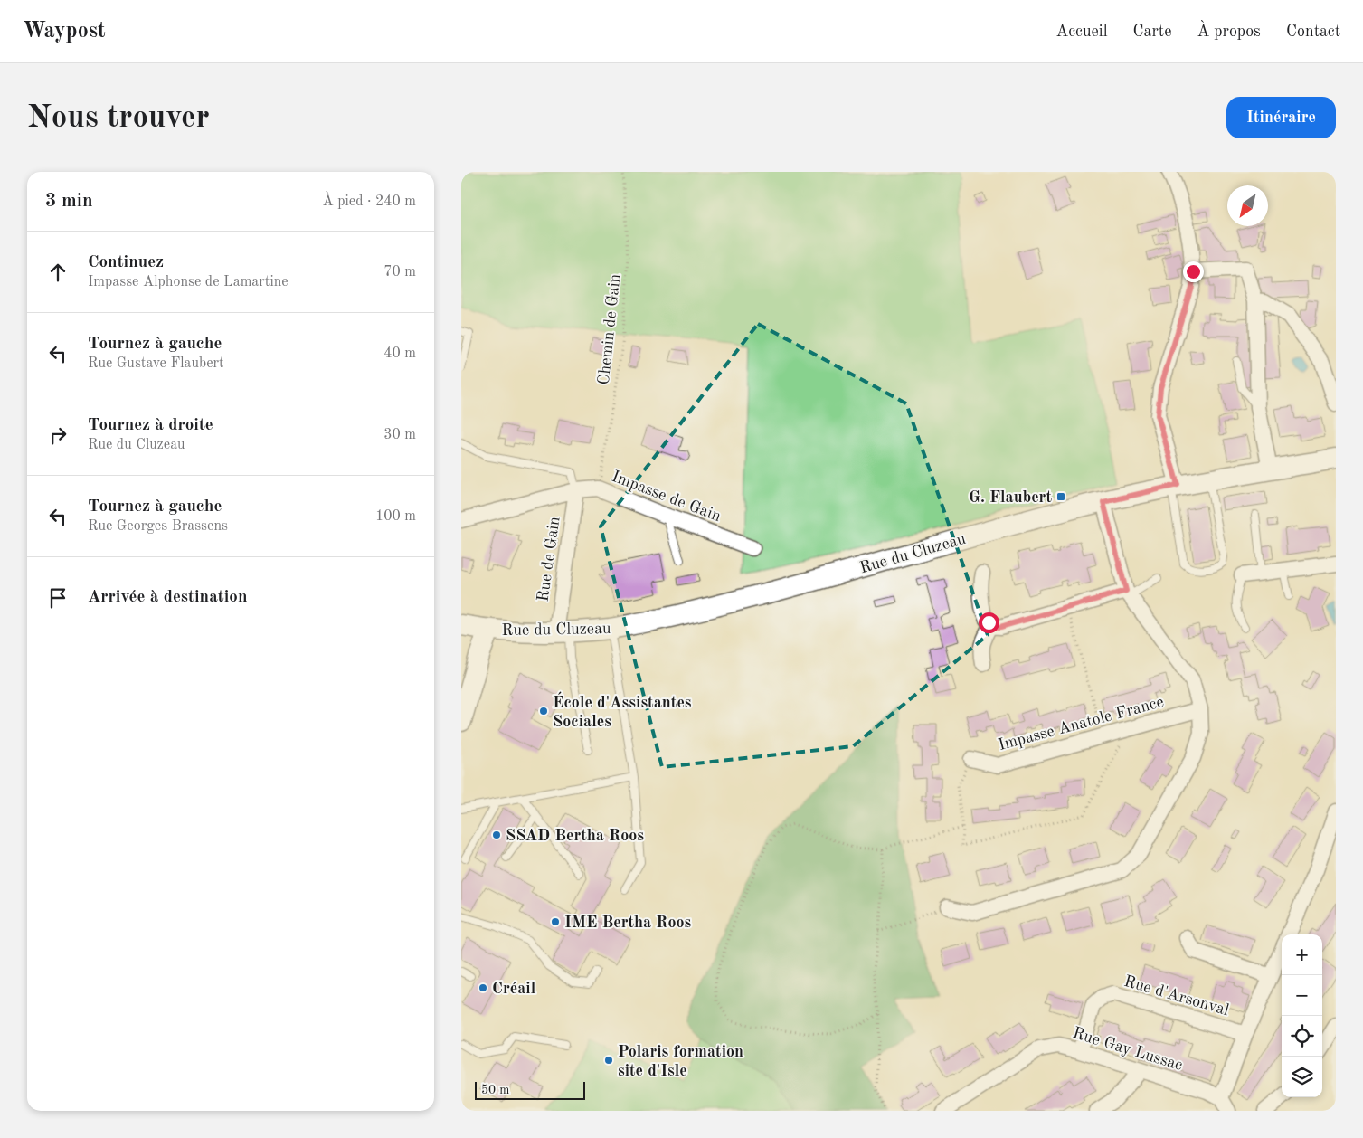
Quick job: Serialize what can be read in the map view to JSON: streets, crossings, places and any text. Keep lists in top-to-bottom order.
{
  "streets": {
    "main road": ["Rue du Cluzeau"],
    "street": [
      "Impasse de Gain",
      "Rue de Gain",
      "Impasse Anatole France",
      "Rue d'Arsonval",
      "Rue Gay Lussac"
    ],
    "path": ["Chemin de Gain"]
  },
  "crossings": [
    ["Chemin de Gain", "Impasse de Gain"],
    ["Impasse de Gain", "Rue de Gain"],
    ["Rue du Cluzeau", "Rue de Gain"],
    ["Rue d'Arsonval", "Rue Gay Lussac"]
  ],
  "places": {
    "transit": ["G. Flaubert"],
    "other": [
      "École d'Assistantes Sociales",
      "SSAD Bertha Roos",
      "IME Bertha Roos",
      "Créail",
      "Polaris formation site d'Isle"
    ]
  },
  "scale_bar": "50 m",
  "north": "bottom left",
  "page": {
    "header": "Waypost",
    "nav": [
      "Accueil",
      "Carte",
      "À propos",
      "Contact"
    ],
    "buttons": "Itinéraire",
    "title": "Nous trouver",
    "heading": ["3 min", "À pied · 240 m"],
    "list": [
      ["Continuez", "Impasse Alphonse de Lamartine", "70 m"],
      ["Tournez à gauche", "Rue Gustave Flaubert", "40 m"],
      ["Tournez à droite", "Rue du Cluzeau", "30 m"],
      ["Tournez à gauche", "Rue Georges Brassens", "100 m"],
      "Arrivée à destination"
    ],
    "map_buttons": ["+", "−"],
    "scale": "50 m"
  }
}
